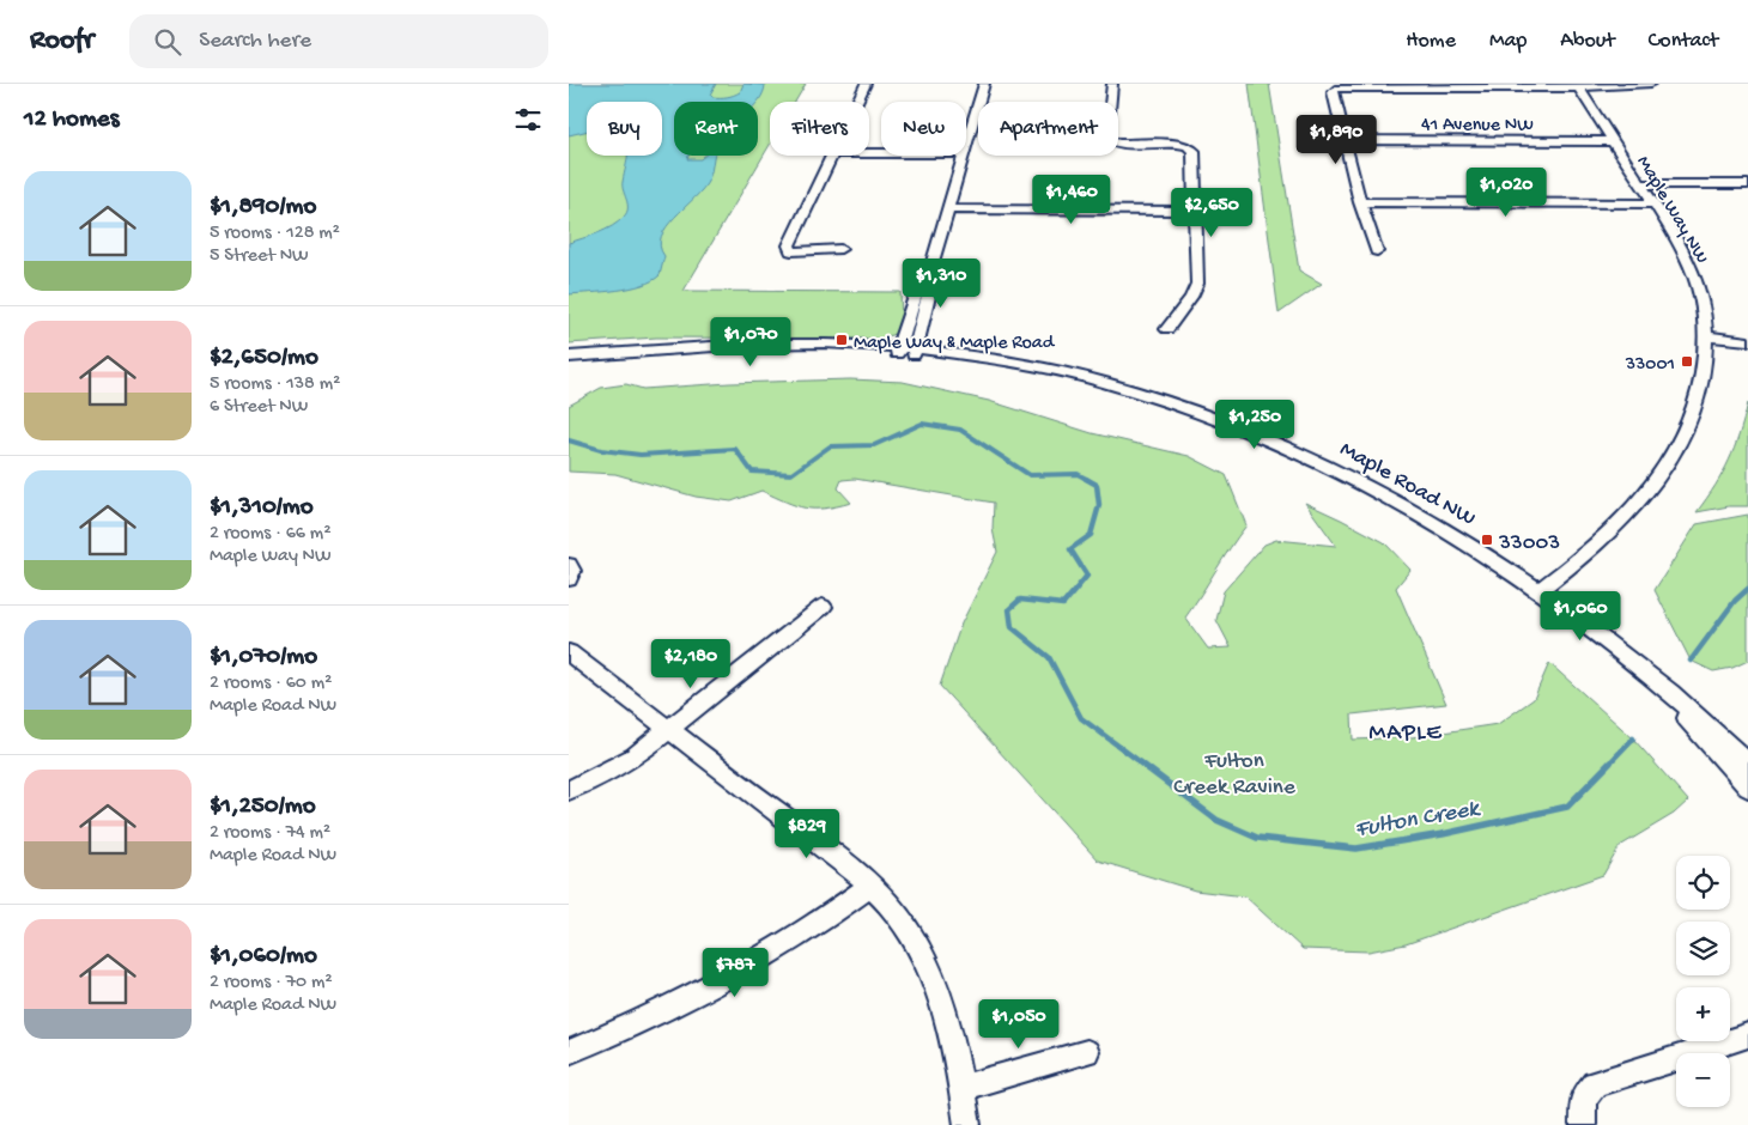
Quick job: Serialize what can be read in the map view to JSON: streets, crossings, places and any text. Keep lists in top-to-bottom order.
{
  "streets": {
    "street": ["41 Avenue NW", "Maple Way NW", "Maple Road NW"]
  },
  "crossings": [
    ["41 Avenue NW", "Maple Way NW"],
    ["Maple Way NW", "Maple Road NW"]
  ],
  "districts": ["MAPLE"],
  "water": ["Fulton Creek"],
  "parks": ["Fulton Creek Ravine"],
  "places": {
    "transit": ["Maple Way & Maple Road", "33001", "33003"]
  },
  "page": {
    "header": "Roofr",
    "search": "Search here",
    "nav": [
      "Home",
      "Map",
      "About",
      "Contact"
    ],
    "heading": "12 homes",
    "chip": [
      "Buy",
      "Rent",
      "Filters",
      "New",
      "Apartment"
    ],
    "price": [
      "$1,890",
      "$1,020",
      "$1,460",
      "$2,650",
      "$1,310",
      "$1,070",
      "$1,250",
      "$1,060",
      "$2,180",
      "$829",
      "$787",
      "$1,050"
    ],
    "list": [
      {
        "name": "$1,890/mo",
        "note": "5 rooms · 128 m² · 5 Street NW"
      },
      {
        "name": "$2,650/mo",
        "note": "5 rooms · 138 m² · 6 Street NW"
      },
      {
        "name": "$1,310/mo",
        "note": "2 rooms · 66 m² · Maple Way NW"
      },
      {
        "name": "$1,070/mo",
        "note": "2 rooms · 60 m² · Maple Road NW"
      },
      {
        "name": "$1,250/mo",
        "note": "2 rooms · 74 m² · Maple Road NW"
      },
      {
        "name": "$1,060/mo",
        "note": "2 rooms · 70 m² · Maple Road NW"
      }
    ],
    "map_buttons": ["+", "−"]
  }
}
